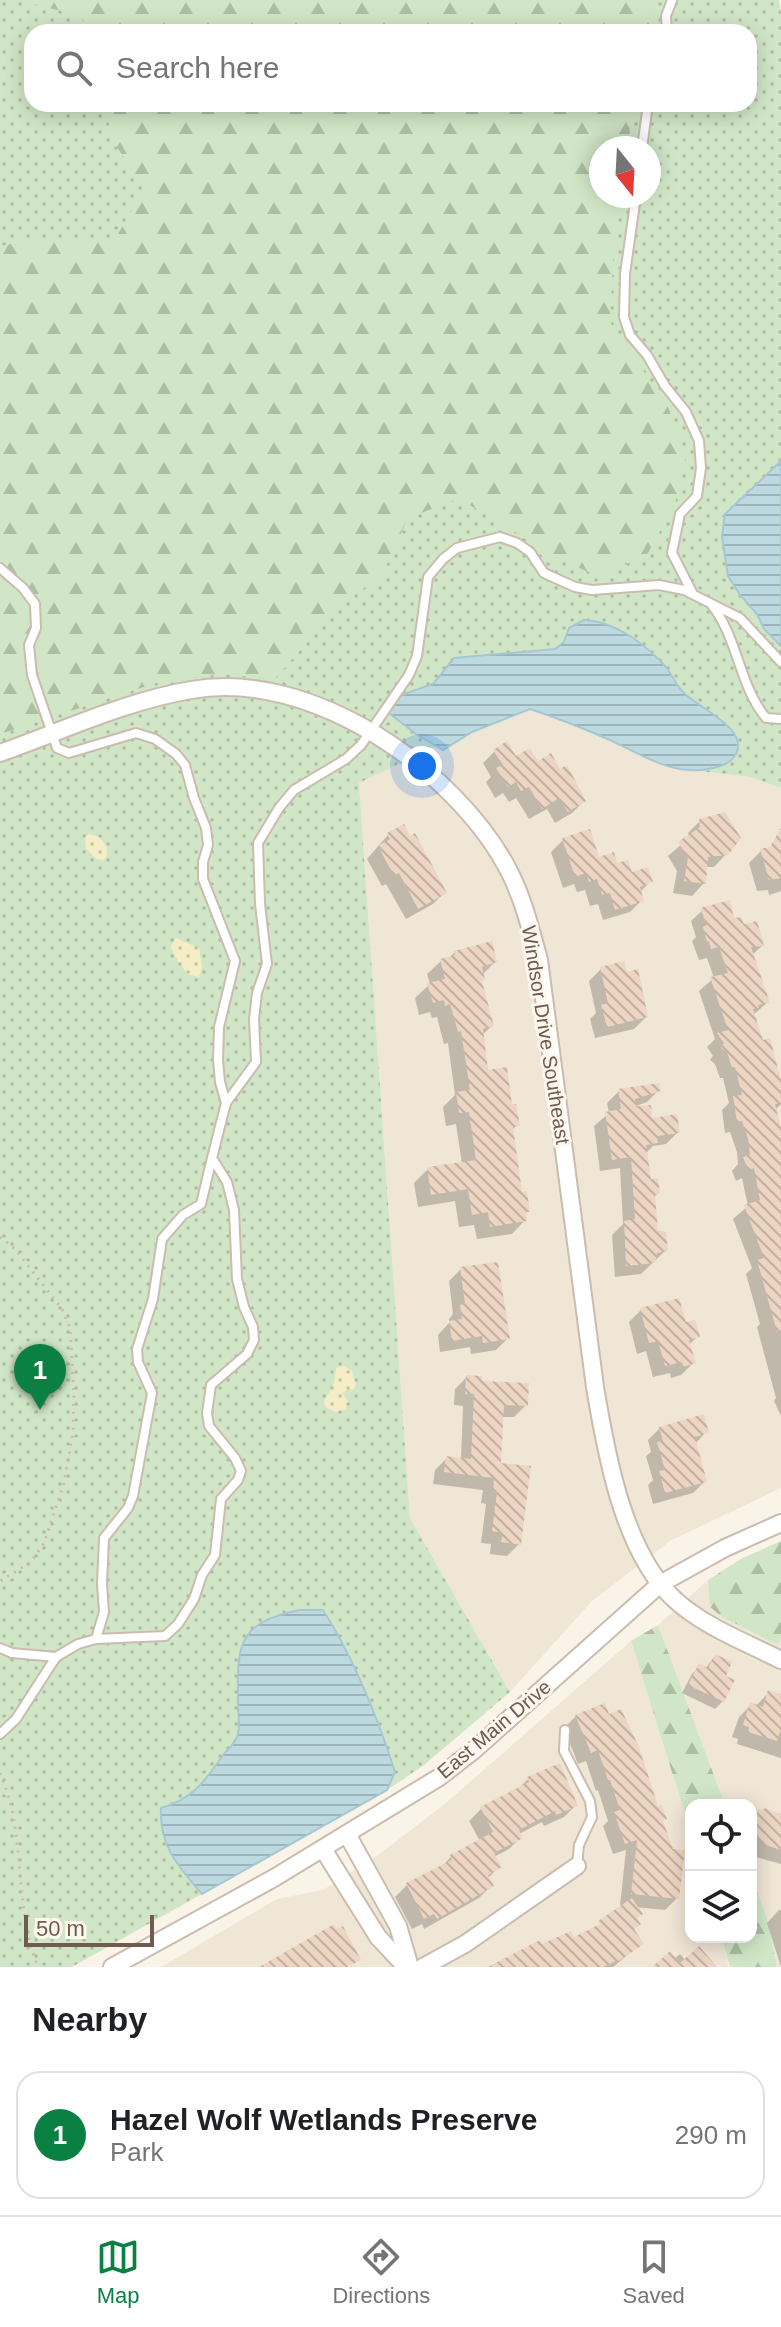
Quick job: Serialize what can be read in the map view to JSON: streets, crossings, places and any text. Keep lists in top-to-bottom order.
{
  "streets": {
    "street": ["Windsor Drive Southeast", "East Main Drive"]
  },
  "crossings": [
    ["Windsor Drive Southeast", "East Main Drive"]
  ],
  "scale_bar": "50 m",
  "north": "bottom",
  "page": {
    "search": "Search here",
    "pins": "1",
    "scale": "50 m",
    "heading": "Nearby",
    "list": [
      {
        "mark": "1",
        "name": "Hazel Wolf Wetlands Preserve",
        "note": "Park",
        "value": "290 m"
      }
    ],
    "nav": ["Map", "Directions", "Saved"]
  }
}
